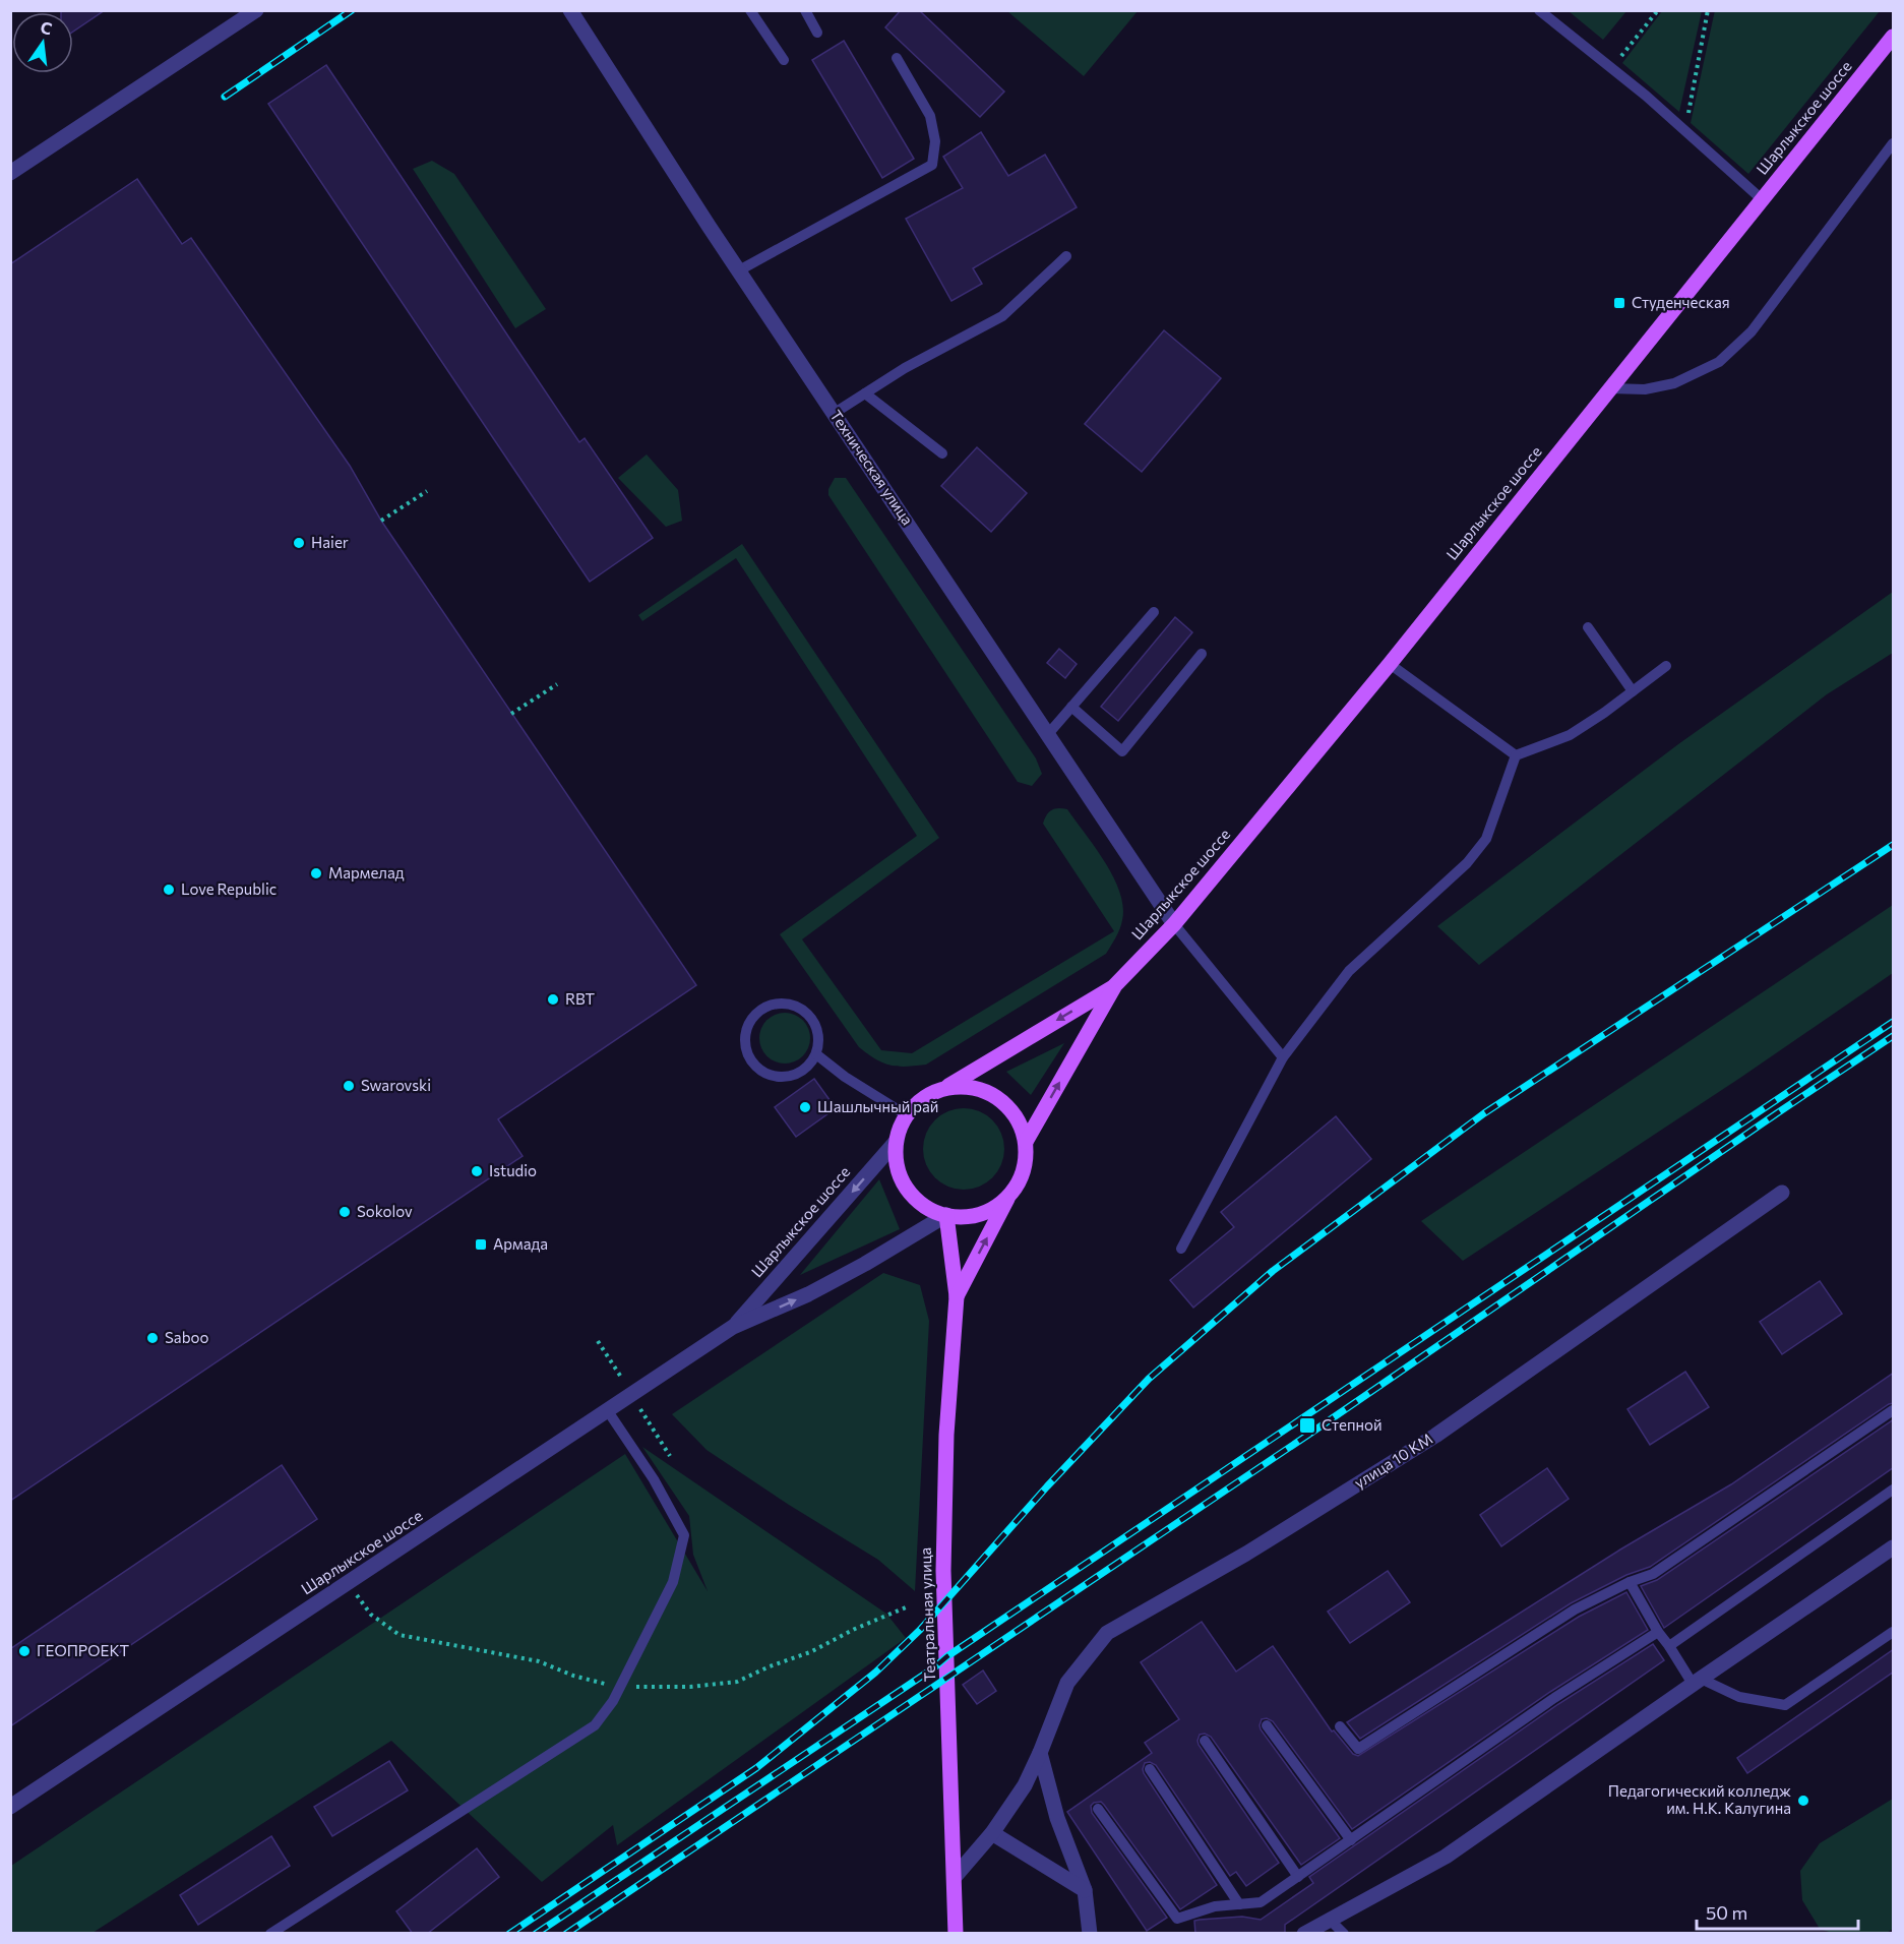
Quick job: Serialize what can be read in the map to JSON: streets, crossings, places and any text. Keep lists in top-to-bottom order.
{
  "streets": {
    "main road": ["Шарлыкское шоссе", "Театральная улица"],
    "street": ["Техническая улица", "улица 10 КМ"]
  },
  "crossings": [
    ["Шарлыкское шоссе", "Техническая улица"],
    ["Шарлыкское шоссе", "Театральная улица"],
    ["улица 10 КМ", "Театральная улица"]
  ],
  "places": {
    "transit": ["Студенческая", "Армада", "Степной"],
    "other": [
      "Haier",
      "Мармелад",
      "Love Republic",
      "RBT",
      "Swarovski",
      "Шашлычный рай",
      "Istudio",
      "Sokolov",
      "Saboo",
      "ГЕОПРОЕКТ",
      "Педагогический колледж им. Н.К. Калугина"
    ]
  },
  "scale_bar": "50 m",
  "north": "top"
}
